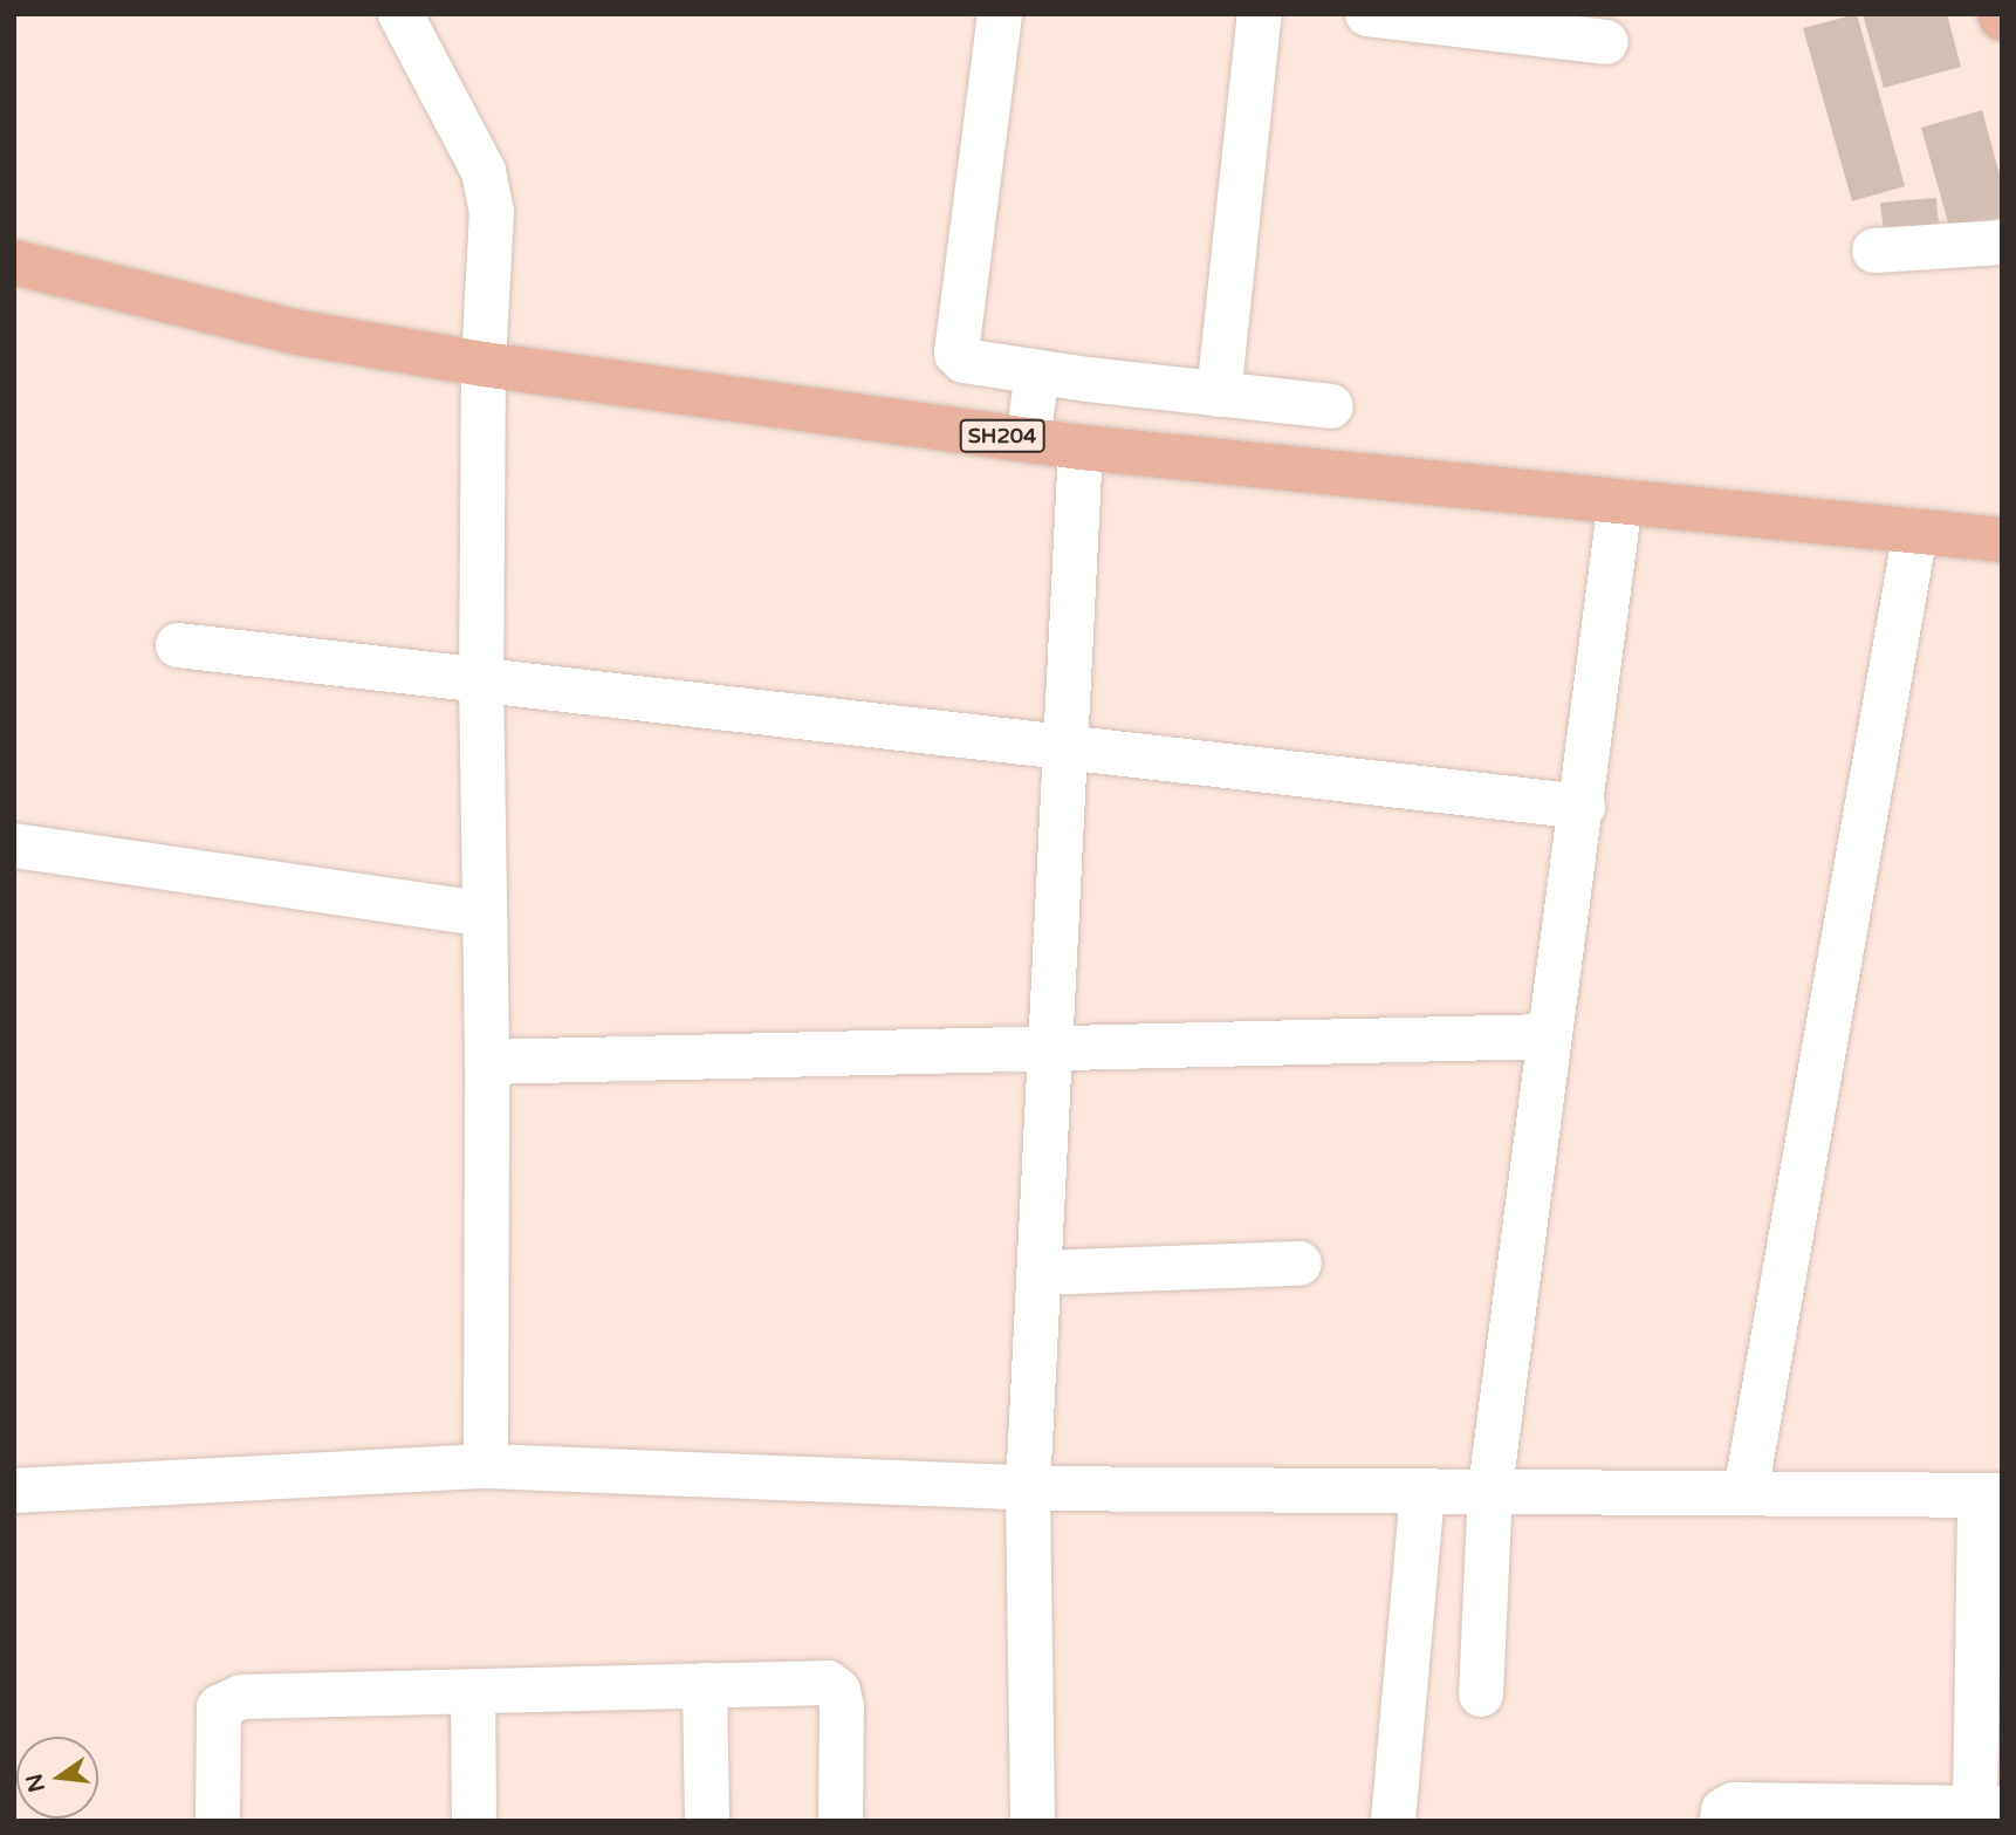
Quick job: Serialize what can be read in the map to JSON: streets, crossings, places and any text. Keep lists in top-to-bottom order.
{
  "streets": {
    "main road": ["SH204"]
  },
  "north": "left"
}
